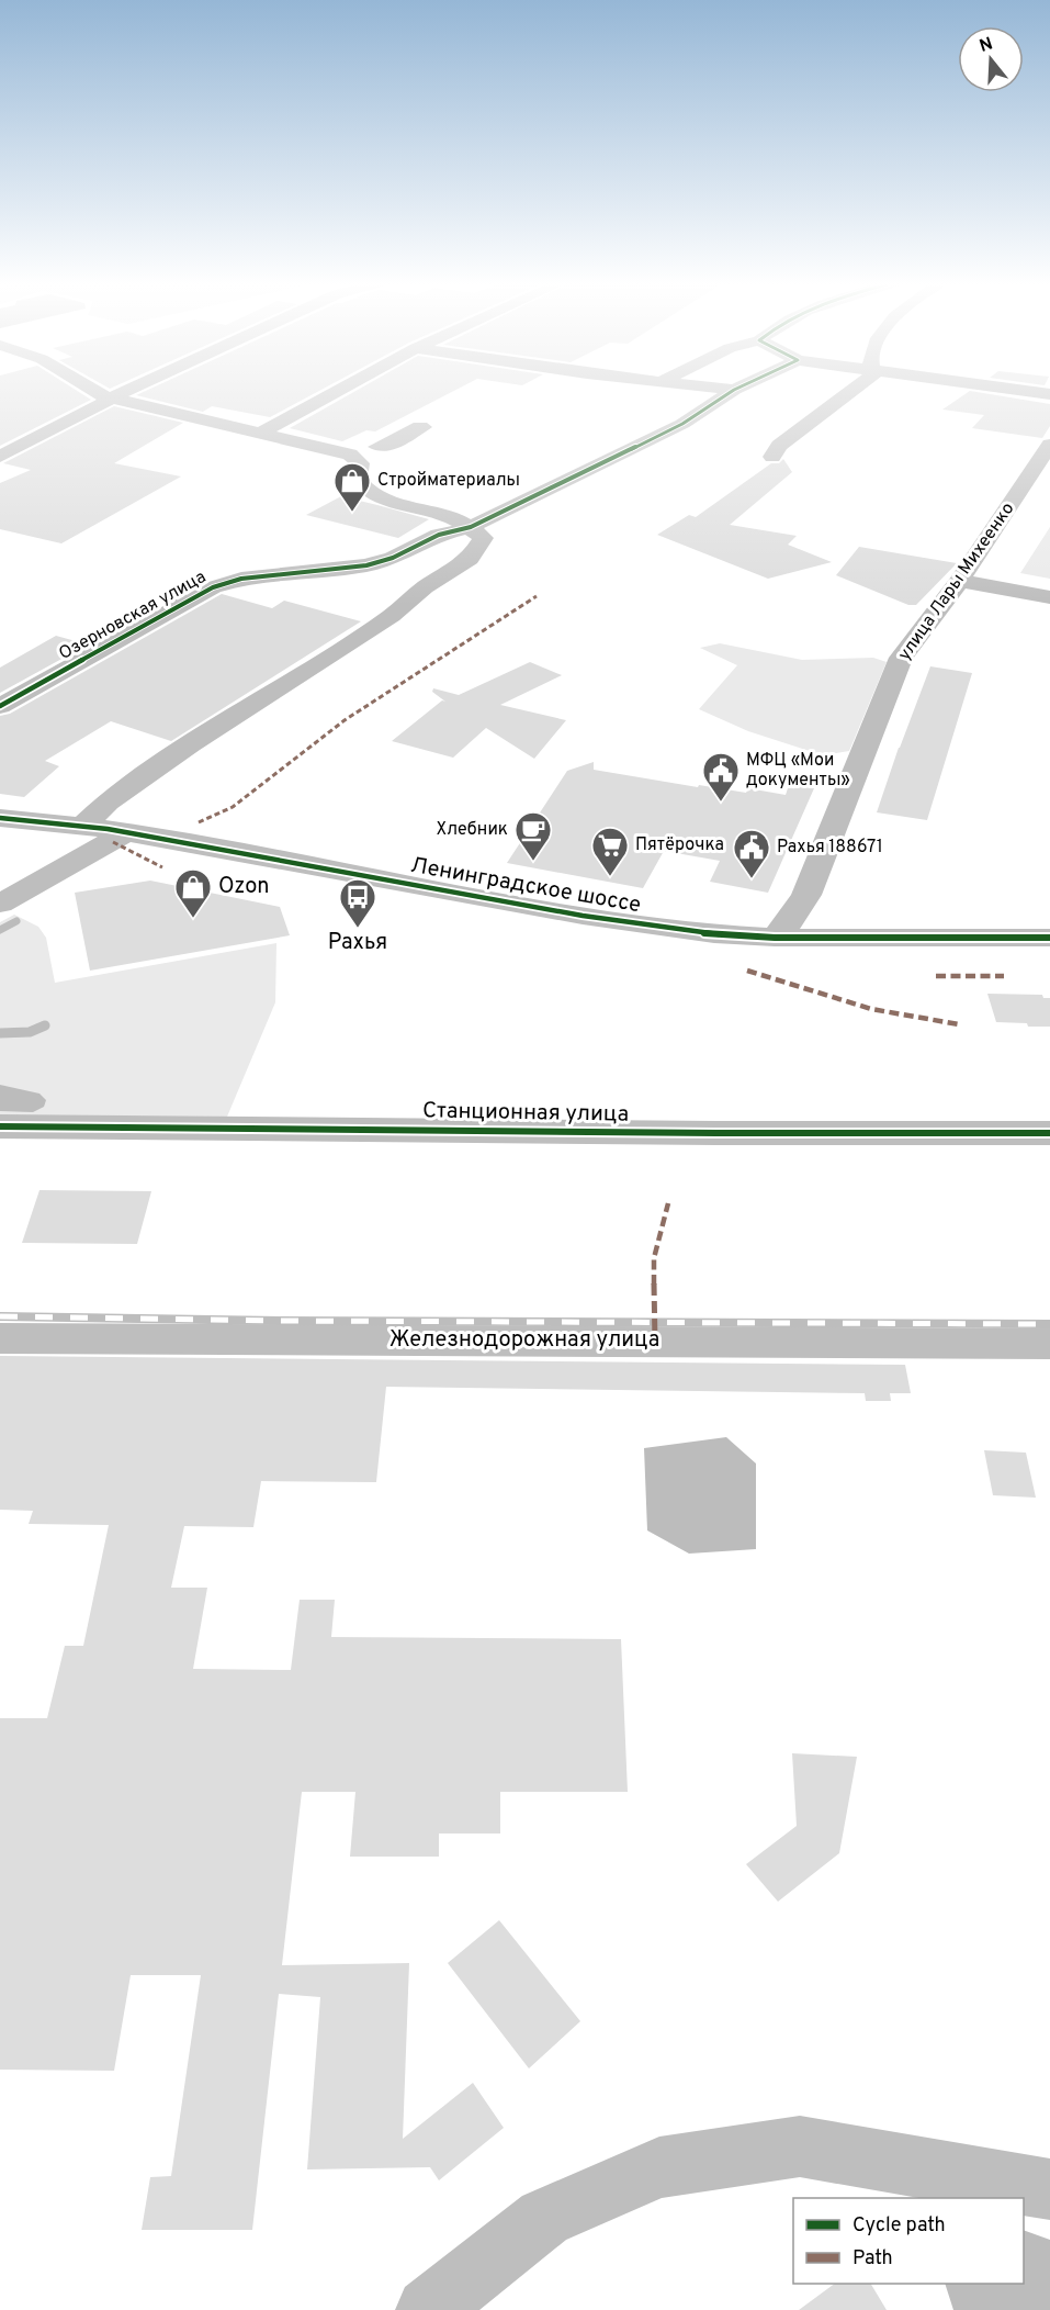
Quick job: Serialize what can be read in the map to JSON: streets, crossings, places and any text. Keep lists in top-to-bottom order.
{
  "streets": {
    "street": [
      "улица Лары Михеенко",
      "Озерновская улица",
      "Ленинградское шоссе",
      "Станционная улица",
      "Железнодорожная улица"
    ]
  },
  "crossings": [
    ["улица Лары Михеенко", "Ленинградское шоссе"]
  ],
  "places": {
    "shop": ["Стройматериалы", "Ozon"],
    "public building": ["МФЦ «Мои документы»", "Рахья 188671"],
    "cafe": ["Хлебник"],
    "supermarket": ["Пятёрочка"],
    "bus stop": ["Рахья"]
  },
  "legend": ["Cycle path", "Path"],
  "north": "top"
}
